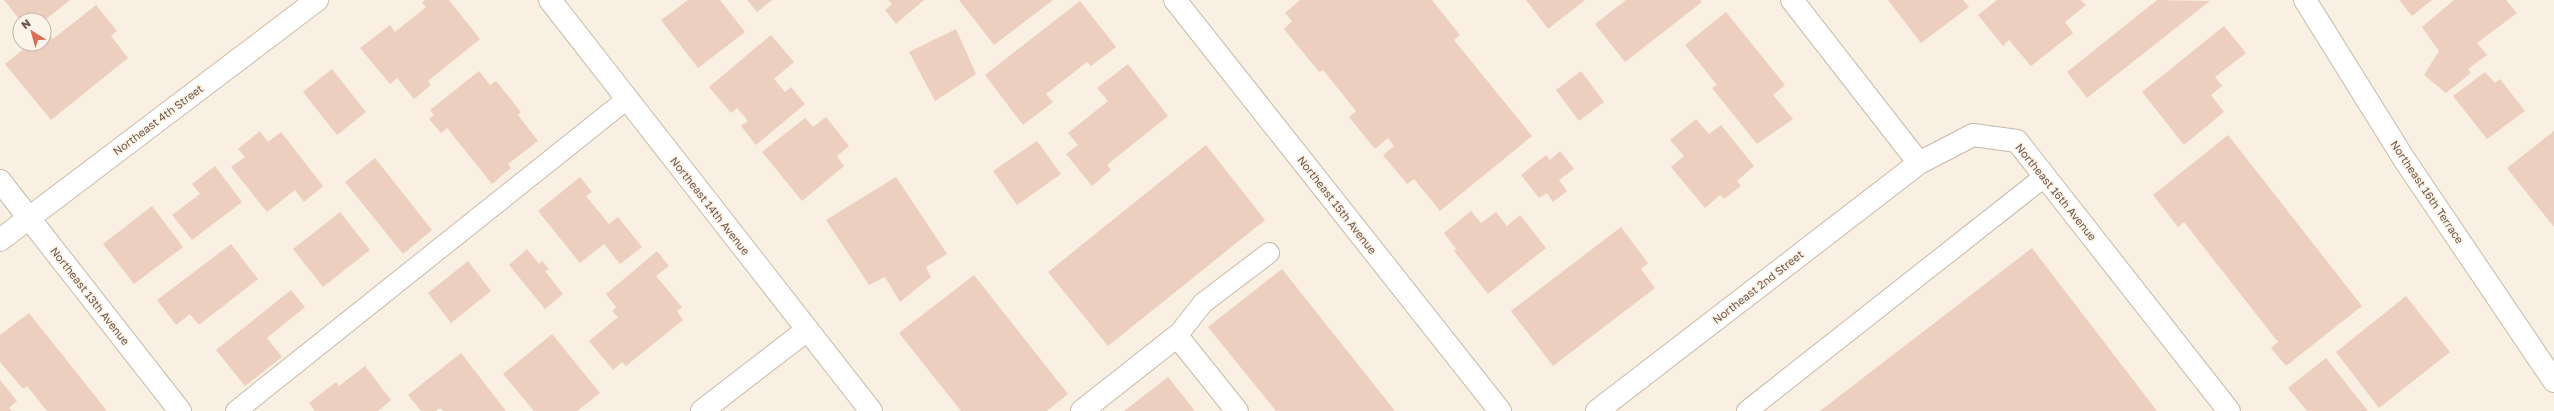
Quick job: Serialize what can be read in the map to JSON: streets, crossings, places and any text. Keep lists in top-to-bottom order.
{
  "streets": {
    "street": [
      "Northeast 4th Street",
      "Northeast 16th Avenue",
      "Northeast 16th Terrace",
      "Northeast 15th Avenue",
      "Northeast 14th Avenue",
      "Northeast 2nd Street",
      "Northeast 13th Avenue"
    ]
  },
  "crossings": [
    ["Northeast 4th Street", "Northeast 13th Avenue"],
    ["Northeast 16th Avenue", "Northeast 2nd Street"]
  ],
  "north": "top left"
}
